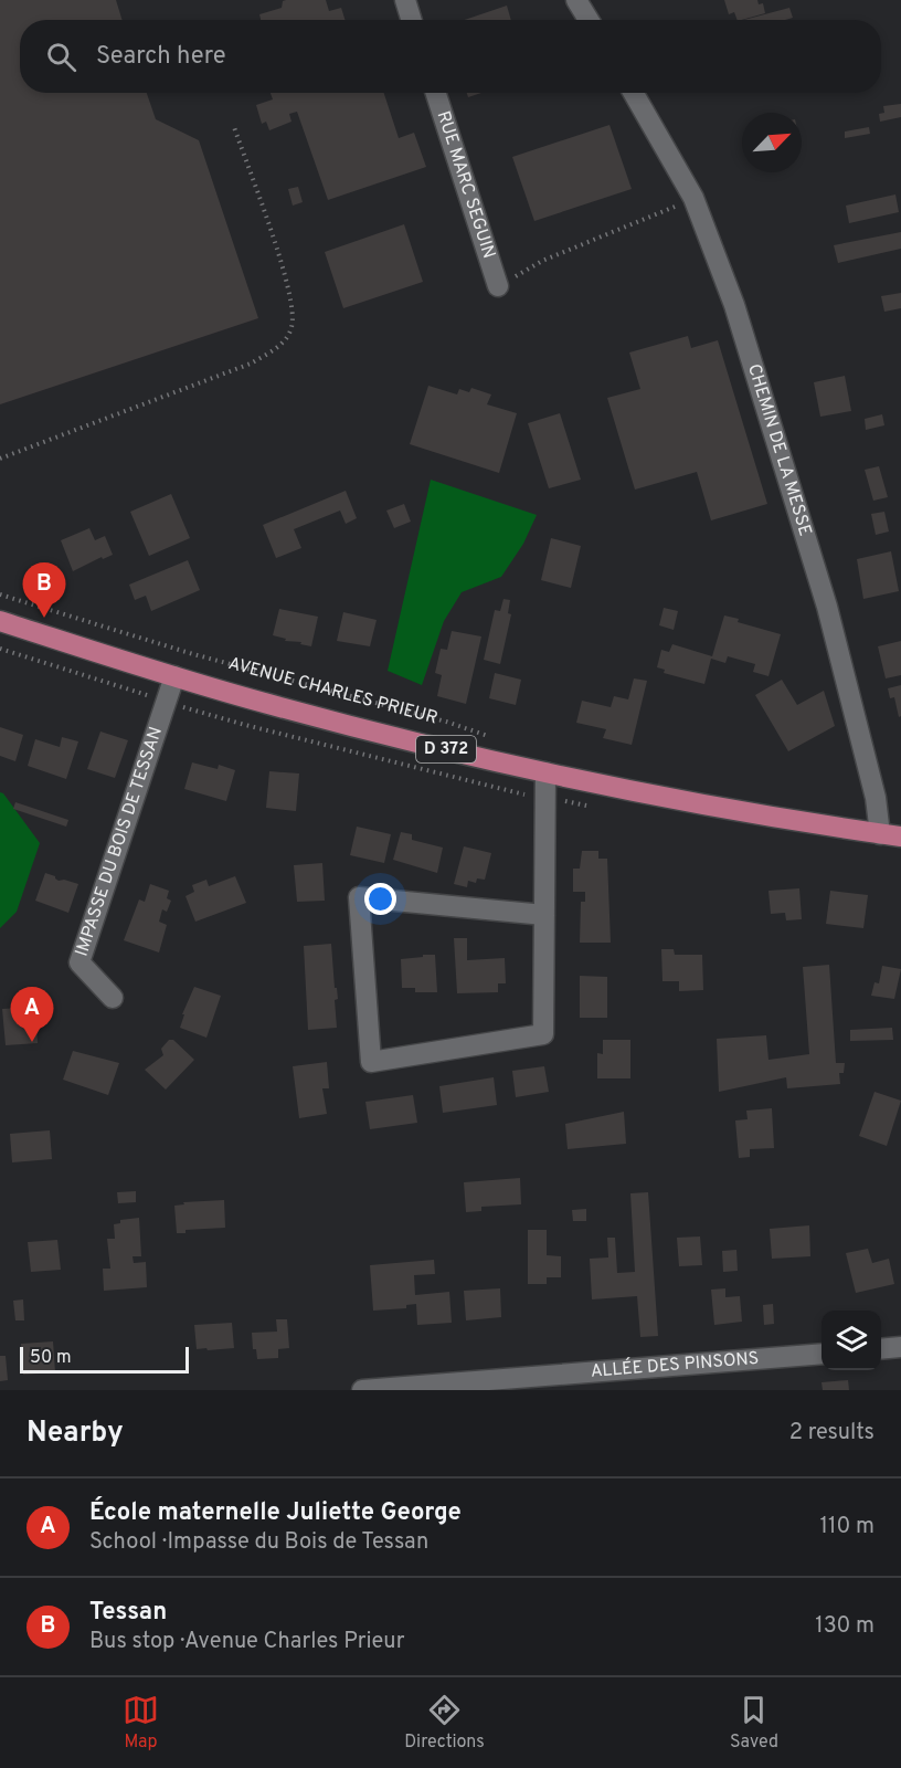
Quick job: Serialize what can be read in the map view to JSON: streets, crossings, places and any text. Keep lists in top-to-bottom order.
{
  "streets": {
    "main road": ["AVENUE CHARLES PRIEUR", "D 372"],
    "street": [
      "RUE MARC SEGUIN",
      "CHEMIN DE LA MESSE",
      "IMPASSE DU BOIS DE TESSAN",
      "ALLÉE DES PINSONS"
    ]
  },
  "crossings": [
    ["CHEMIN DE LA MESSE", "AVENUE CHARLES PRIEUR"],
    ["AVENUE CHARLES PRIEUR", "IMPASSE DU BOIS DE TESSAN"]
  ],
  "scale_bar": "50 m",
  "north": "top right",
  "page": {
    "search": "Search here",
    "pins": ["B", "A"],
    "scale": "50 m",
    "heading": ["Nearby", "2 results"],
    "list": [
      {
        "mark": "A",
        "name": "École maternelle Juliette George",
        "note": "School · Impasse du Bois de Tessan",
        "value": "110 m"
      },
      {
        "mark": "B",
        "name": "Tessan",
        "note": "Bus stop · Avenue Charles Prieur",
        "value": "130 m"
      }
    ],
    "nav": ["Map", "Directions", "Saved"]
  }
}
